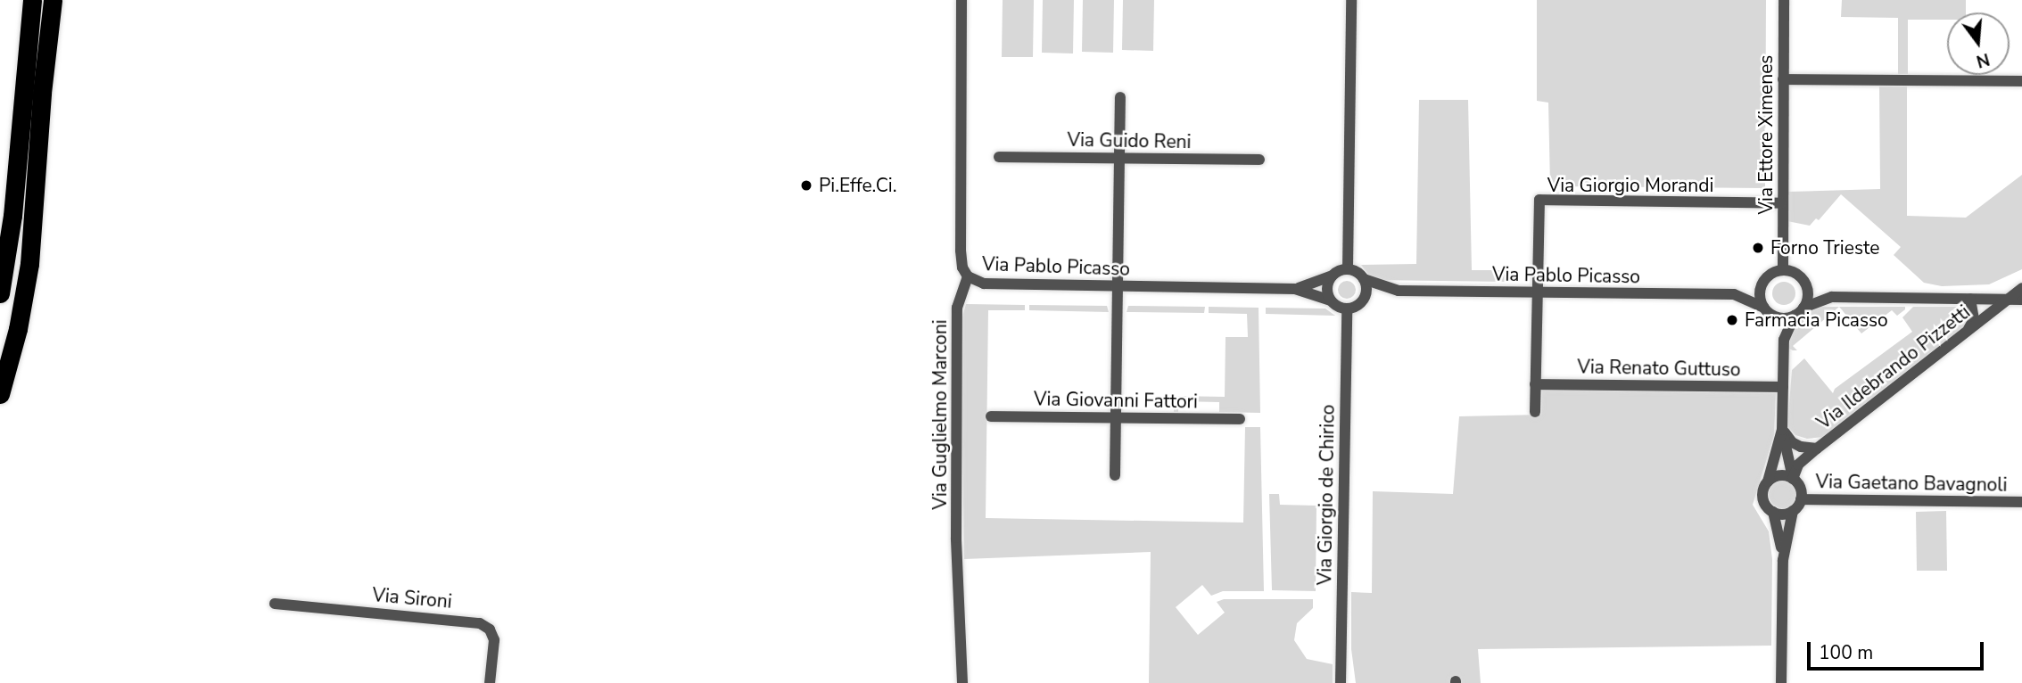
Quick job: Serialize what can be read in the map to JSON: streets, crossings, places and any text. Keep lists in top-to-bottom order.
{
  "streets": {
    "street": [
      "Via Ettore Ximenes",
      "Via Guido Reni",
      "Via Giorgio Morandi",
      "Via Pablo Picasso",
      "Via Ildebrando Pizzetti",
      "Via Renato Guttuso",
      "Via Giovanni Fattori",
      "Via Guglielmo Marconi",
      "Via Gaetano Bavagnoli",
      "Via Giorgio de Chirico",
      "Via Sironi"
    ]
  },
  "crossings": [
    ["Via Ettore Ximenes", "Via Giorgio Morandi"],
    ["Via Ettore Ximenes", "Via Pablo Picasso"],
    ["Via Giorgio Morandi", "Via Pablo Picasso"],
    ["Via Giorgio Morandi", "Via Renato Guttuso"],
    ["Via Pablo Picasso", "Via Ildebrando Pizzetti"],
    ["Via Pablo Picasso", "Via Guglielmo Marconi"],
    ["Via Pablo Picasso", "Via Giorgio de Chirico"],
    ["Via Ildebrando Pizzetti", "Via Gaetano Bavagnoli"]
  ],
  "places": ["Pi.Effe.Ci.", "Forno Trieste", "Farmacia Picasso"],
  "scale_bar": "100 m",
  "north": "bottom"
}
